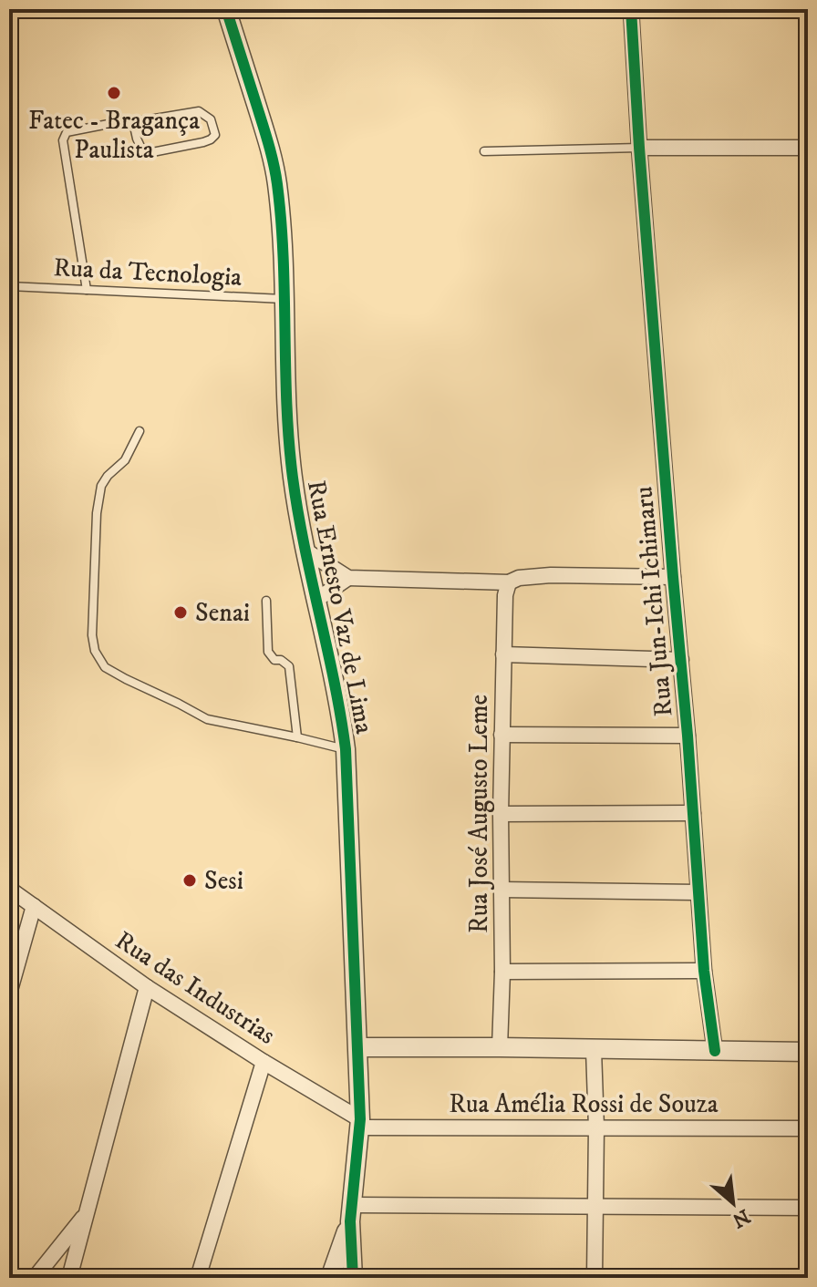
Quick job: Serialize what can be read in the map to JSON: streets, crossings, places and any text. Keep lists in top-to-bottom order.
{
  "streets": {
    "street": [
      "Rua Jun-Ichi Ichimaru",
      "Rua Ernesto Vaz de Lima",
      "Rua José Augusto Leme",
      "Rua das Industrias",
      "Rua Amélia Rossi de Souza"
    ],
    "lane": ["Rua da Tecnologia"]
  },
  "crossings": [
    ["Rua da Tecnologia", "Rua Ernesto Vaz de Lima"],
    ["Rua Ernesto Vaz de Lima", "Rua das Industrias"],
    ["Rua Ernesto Vaz de Lima", "Rua Amélia Rossi de Souza"],
    ["Rua das Industrias", "Rua Amélia Rossi de Souza"]
  ],
  "places": ["Fatec - Bragança Paulista", "Senai", "Sesi"],
  "north": "bottom right"
}
